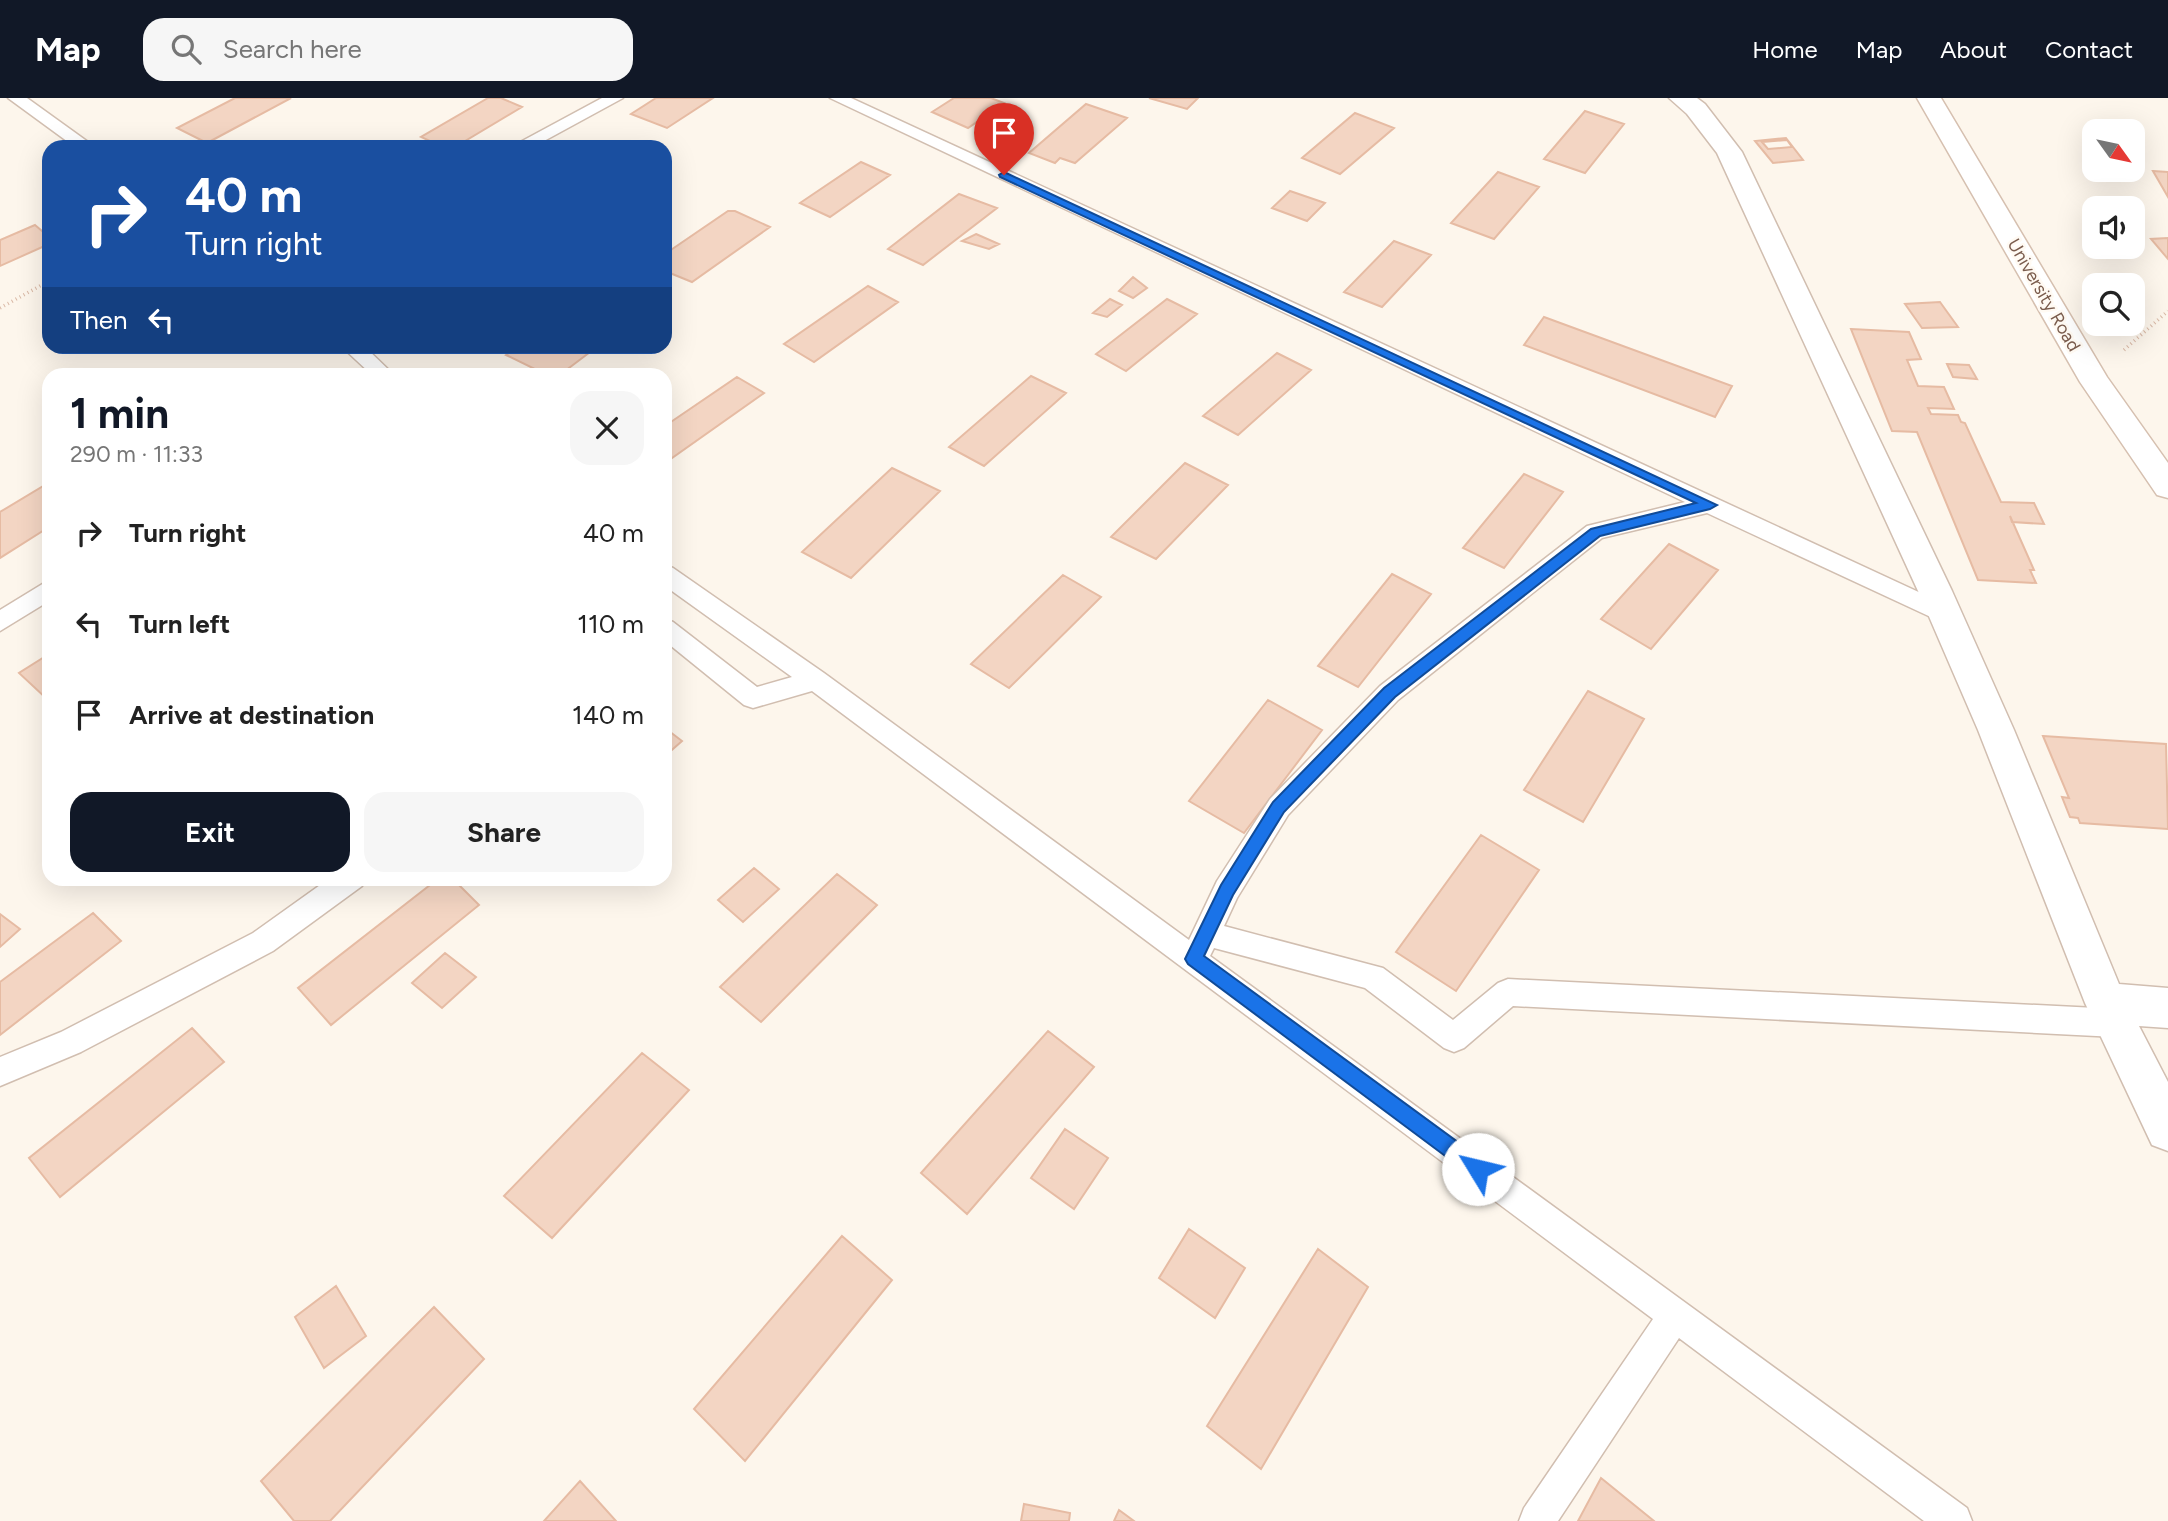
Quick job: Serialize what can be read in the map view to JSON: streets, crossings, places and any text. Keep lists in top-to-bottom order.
{
  "streets": {
    "street": ["University Road"]
  },
  "north": "bottom right",
  "page": {
    "header": "Map",
    "search": "Search here",
    "nav": [
      "Home",
      "Map",
      "About",
      "Contact"
    ],
    "turn": ["40 m", "Turn right"],
    "then": "Then",
    "heading": ["1 min", "290 m · 11:33"],
    "list": [
      {
        "name": "Turn right",
        "value": "40 m"
      },
      {
        "name": "Turn left",
        "value": "110 m"
      },
      {
        "name": "Arrive at destination",
        "value": "140 m"
      }
    ],
    "buttons": ["Exit", "Share"]
  }
}
